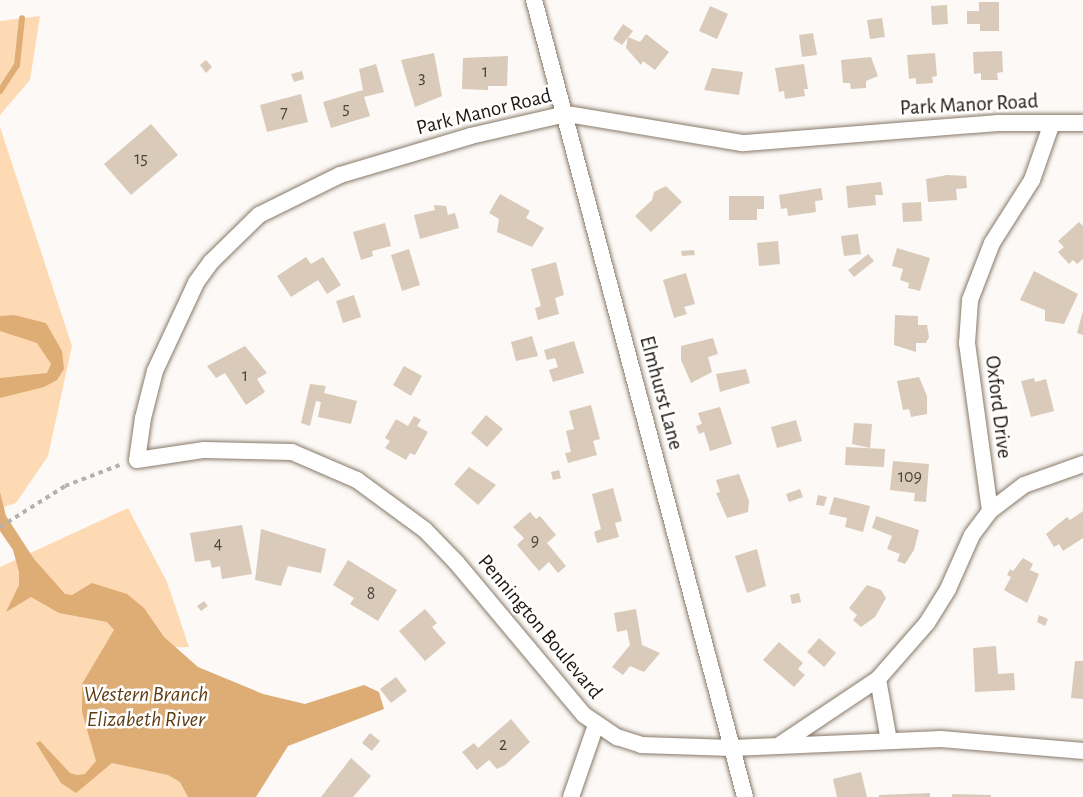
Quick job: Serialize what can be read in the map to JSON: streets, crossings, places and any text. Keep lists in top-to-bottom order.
{
  "streets": {
    "street": [
      "Park Manor Road",
      "Elmhurst Lane",
      "Oxford Drive",
      "Pennington Boulevard"
    ]
  },
  "crossings": [
    ["Park Manor Road", "Elmhurst Lane"],
    ["Park Manor Road", "Oxford Drive"],
    ["Park Manor Road", "Pennington Boulevard"],
    ["Elmhurst Lane", "Pennington Boulevard"]
  ],
  "water": ["Western Branch Elizabeth River"],
  "house_numbers": [
    "1",
    "3",
    "5",
    "7",
    "15",
    "1",
    "109",
    "9",
    "4",
    "8",
    "2"
  ]
}
